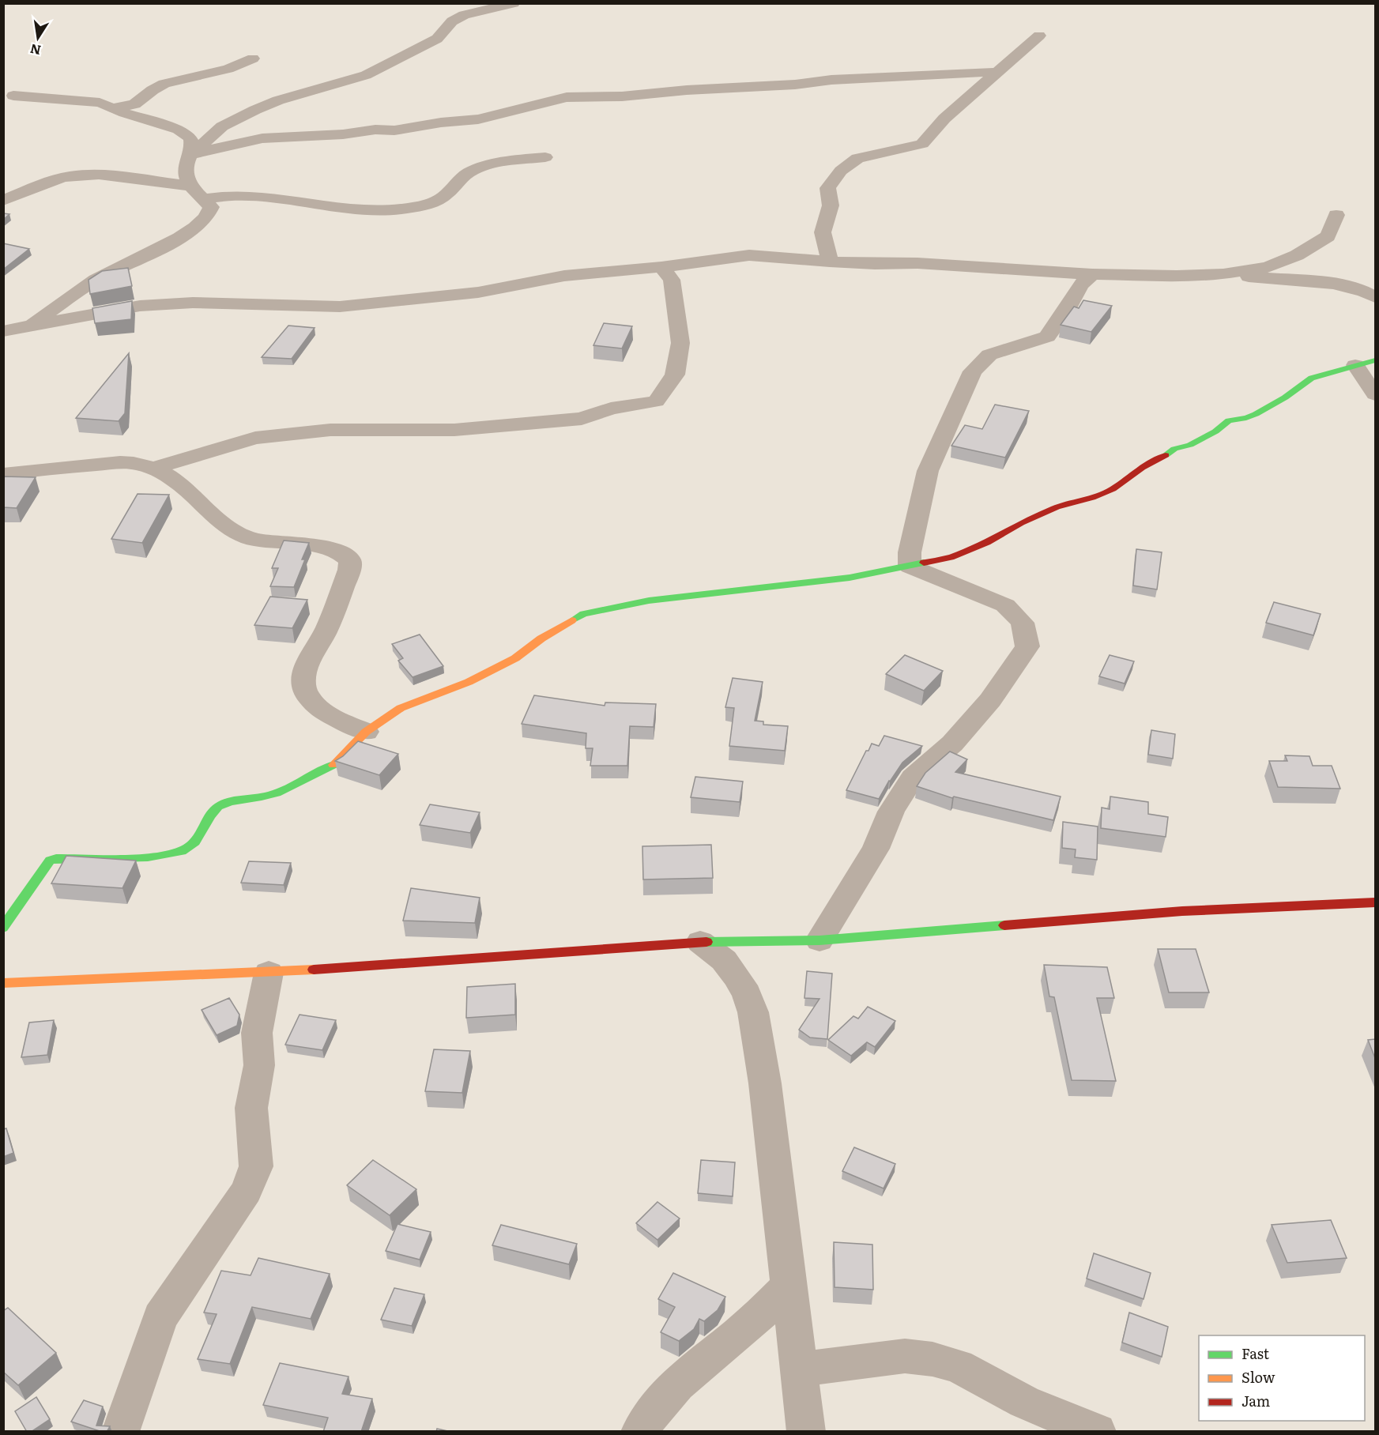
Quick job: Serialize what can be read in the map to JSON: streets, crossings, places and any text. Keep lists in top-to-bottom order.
{
  "legend": ["Fast", "Slow", "Jam"],
  "north": "bottom"
}
